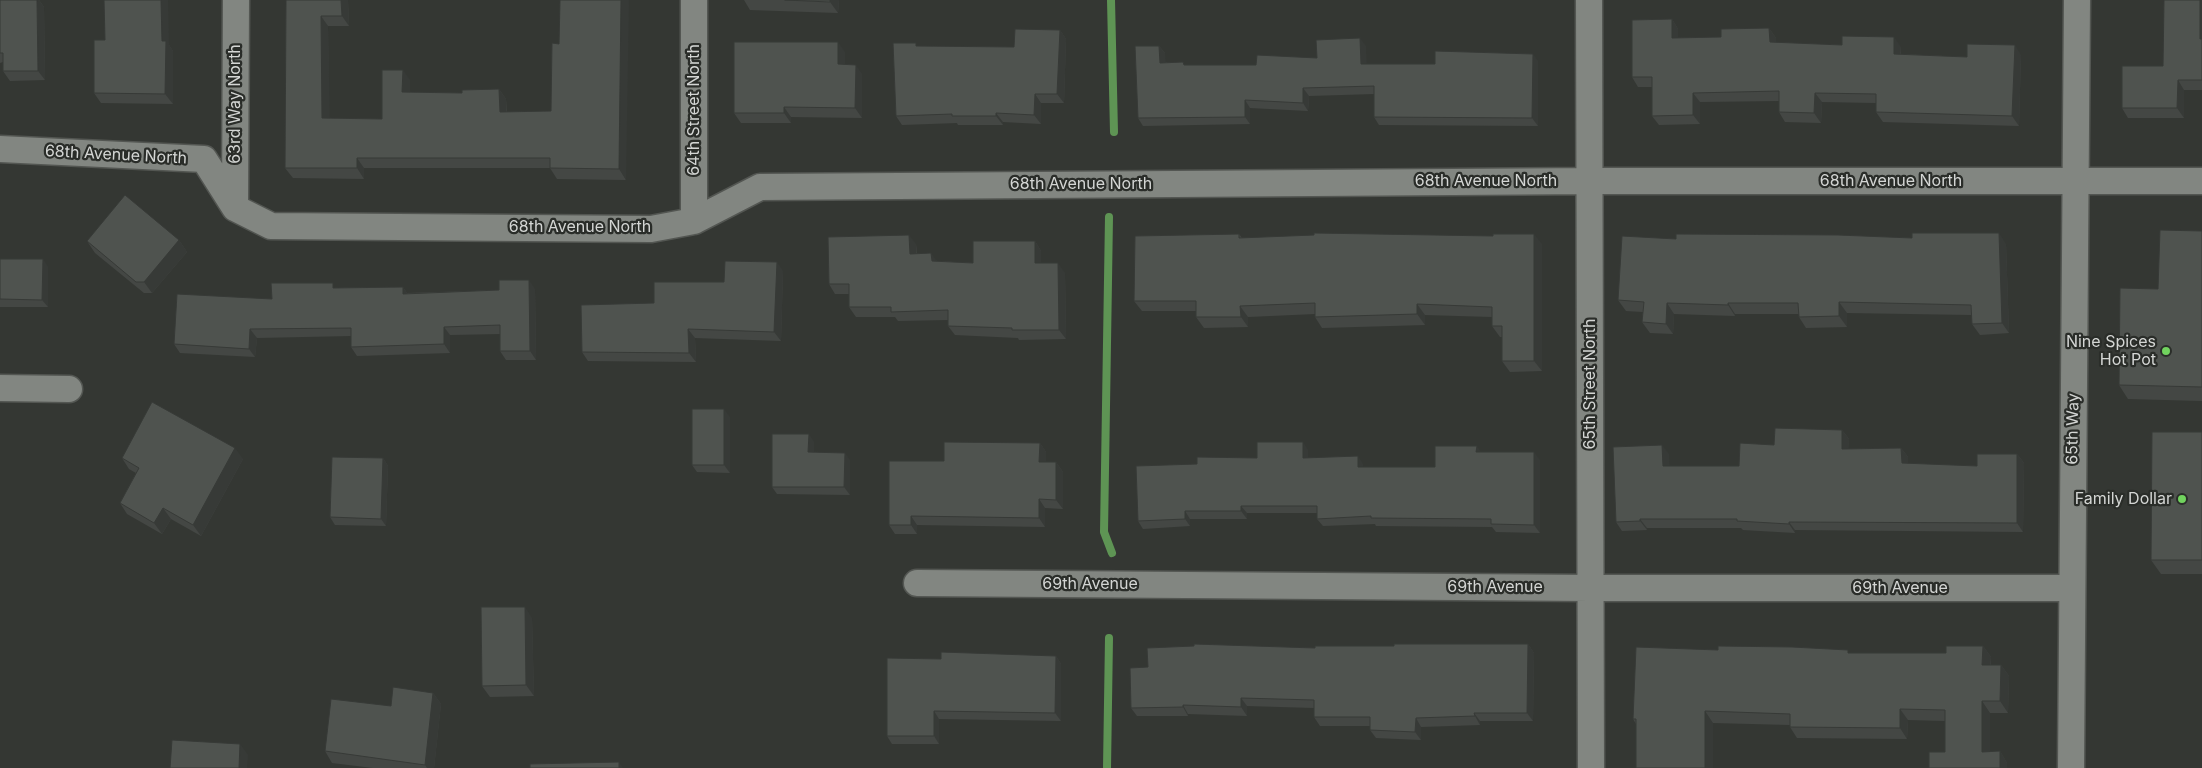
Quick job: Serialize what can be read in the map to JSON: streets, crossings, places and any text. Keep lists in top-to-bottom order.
{
  "streets": {
    "street": [
      "63rd Way North",
      "64th Street North",
      "68th Avenue North",
      "65th Street North",
      "65th Way",
      "69th Avenue"
    ]
  },
  "crossings": [
    ["63rd Way North", "68th Avenue North"],
    ["64th Street North", "68th Avenue North"],
    ["68th Avenue North", "65th Street North"],
    ["68th Avenue North", "65th Way"],
    ["65th Street North", "69th Avenue"],
    ["65th Way", "69th Avenue"]
  ],
  "places": ["Nine Spices Hot Pot", "Family Dollar"]
}
